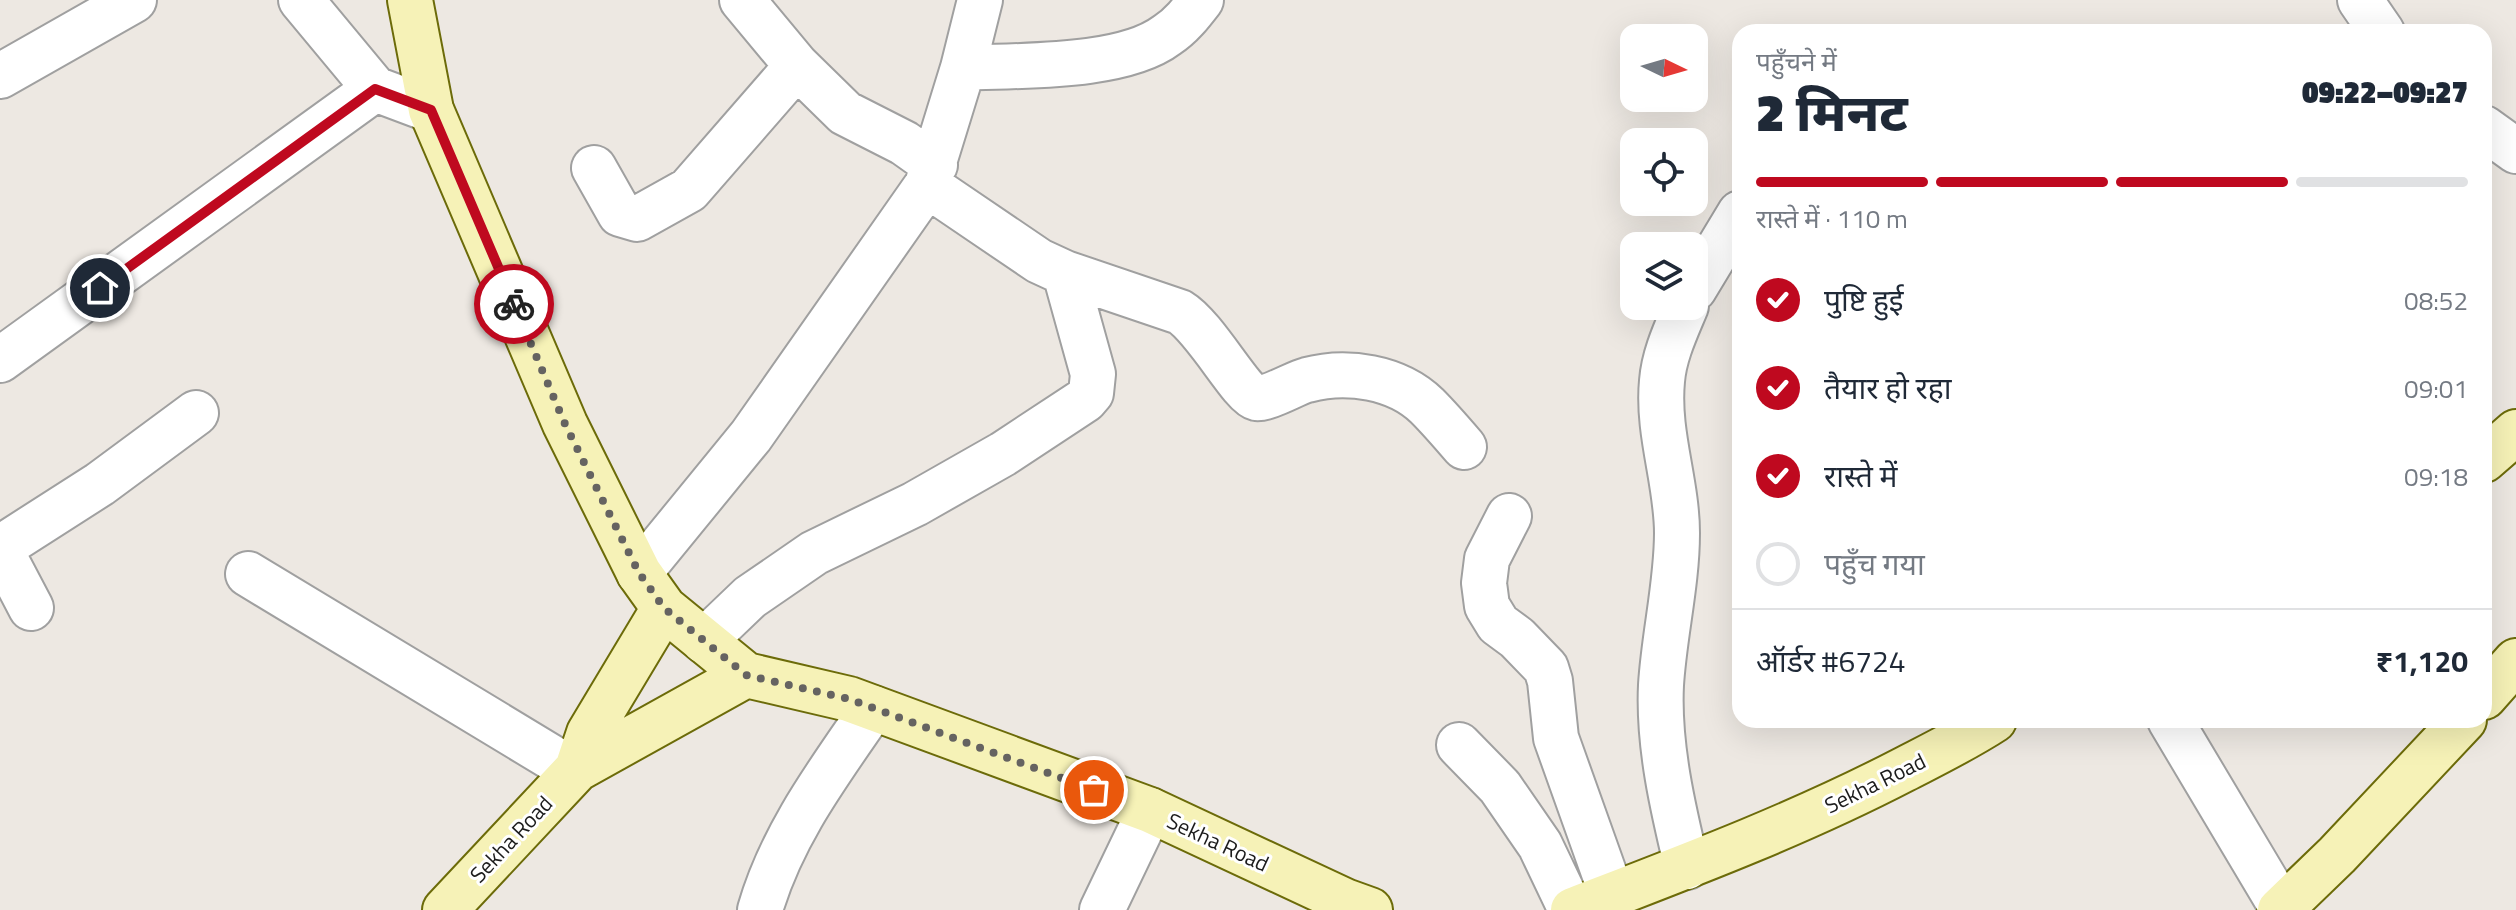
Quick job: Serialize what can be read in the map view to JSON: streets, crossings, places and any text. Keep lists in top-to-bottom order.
{
  "streets": {
    "street": ["Sekha Road"]
  },
  "north": "right",
  "page": {
    "heading": ["2 मिनट", "पहुँचने में", "09:22–09:27"],
    "panel": ["ऑर्डर #6724", "₹1,120"],
    "bar": "रास्ते में · 110 m",
    "list": [
      ["पुष्टि हुई", "08:52"],
      ["तैयार हो रहा", "09:01"],
      ["रास्ते में", "09:18"],
      "पहुँच गया"
    ]
  }
}
